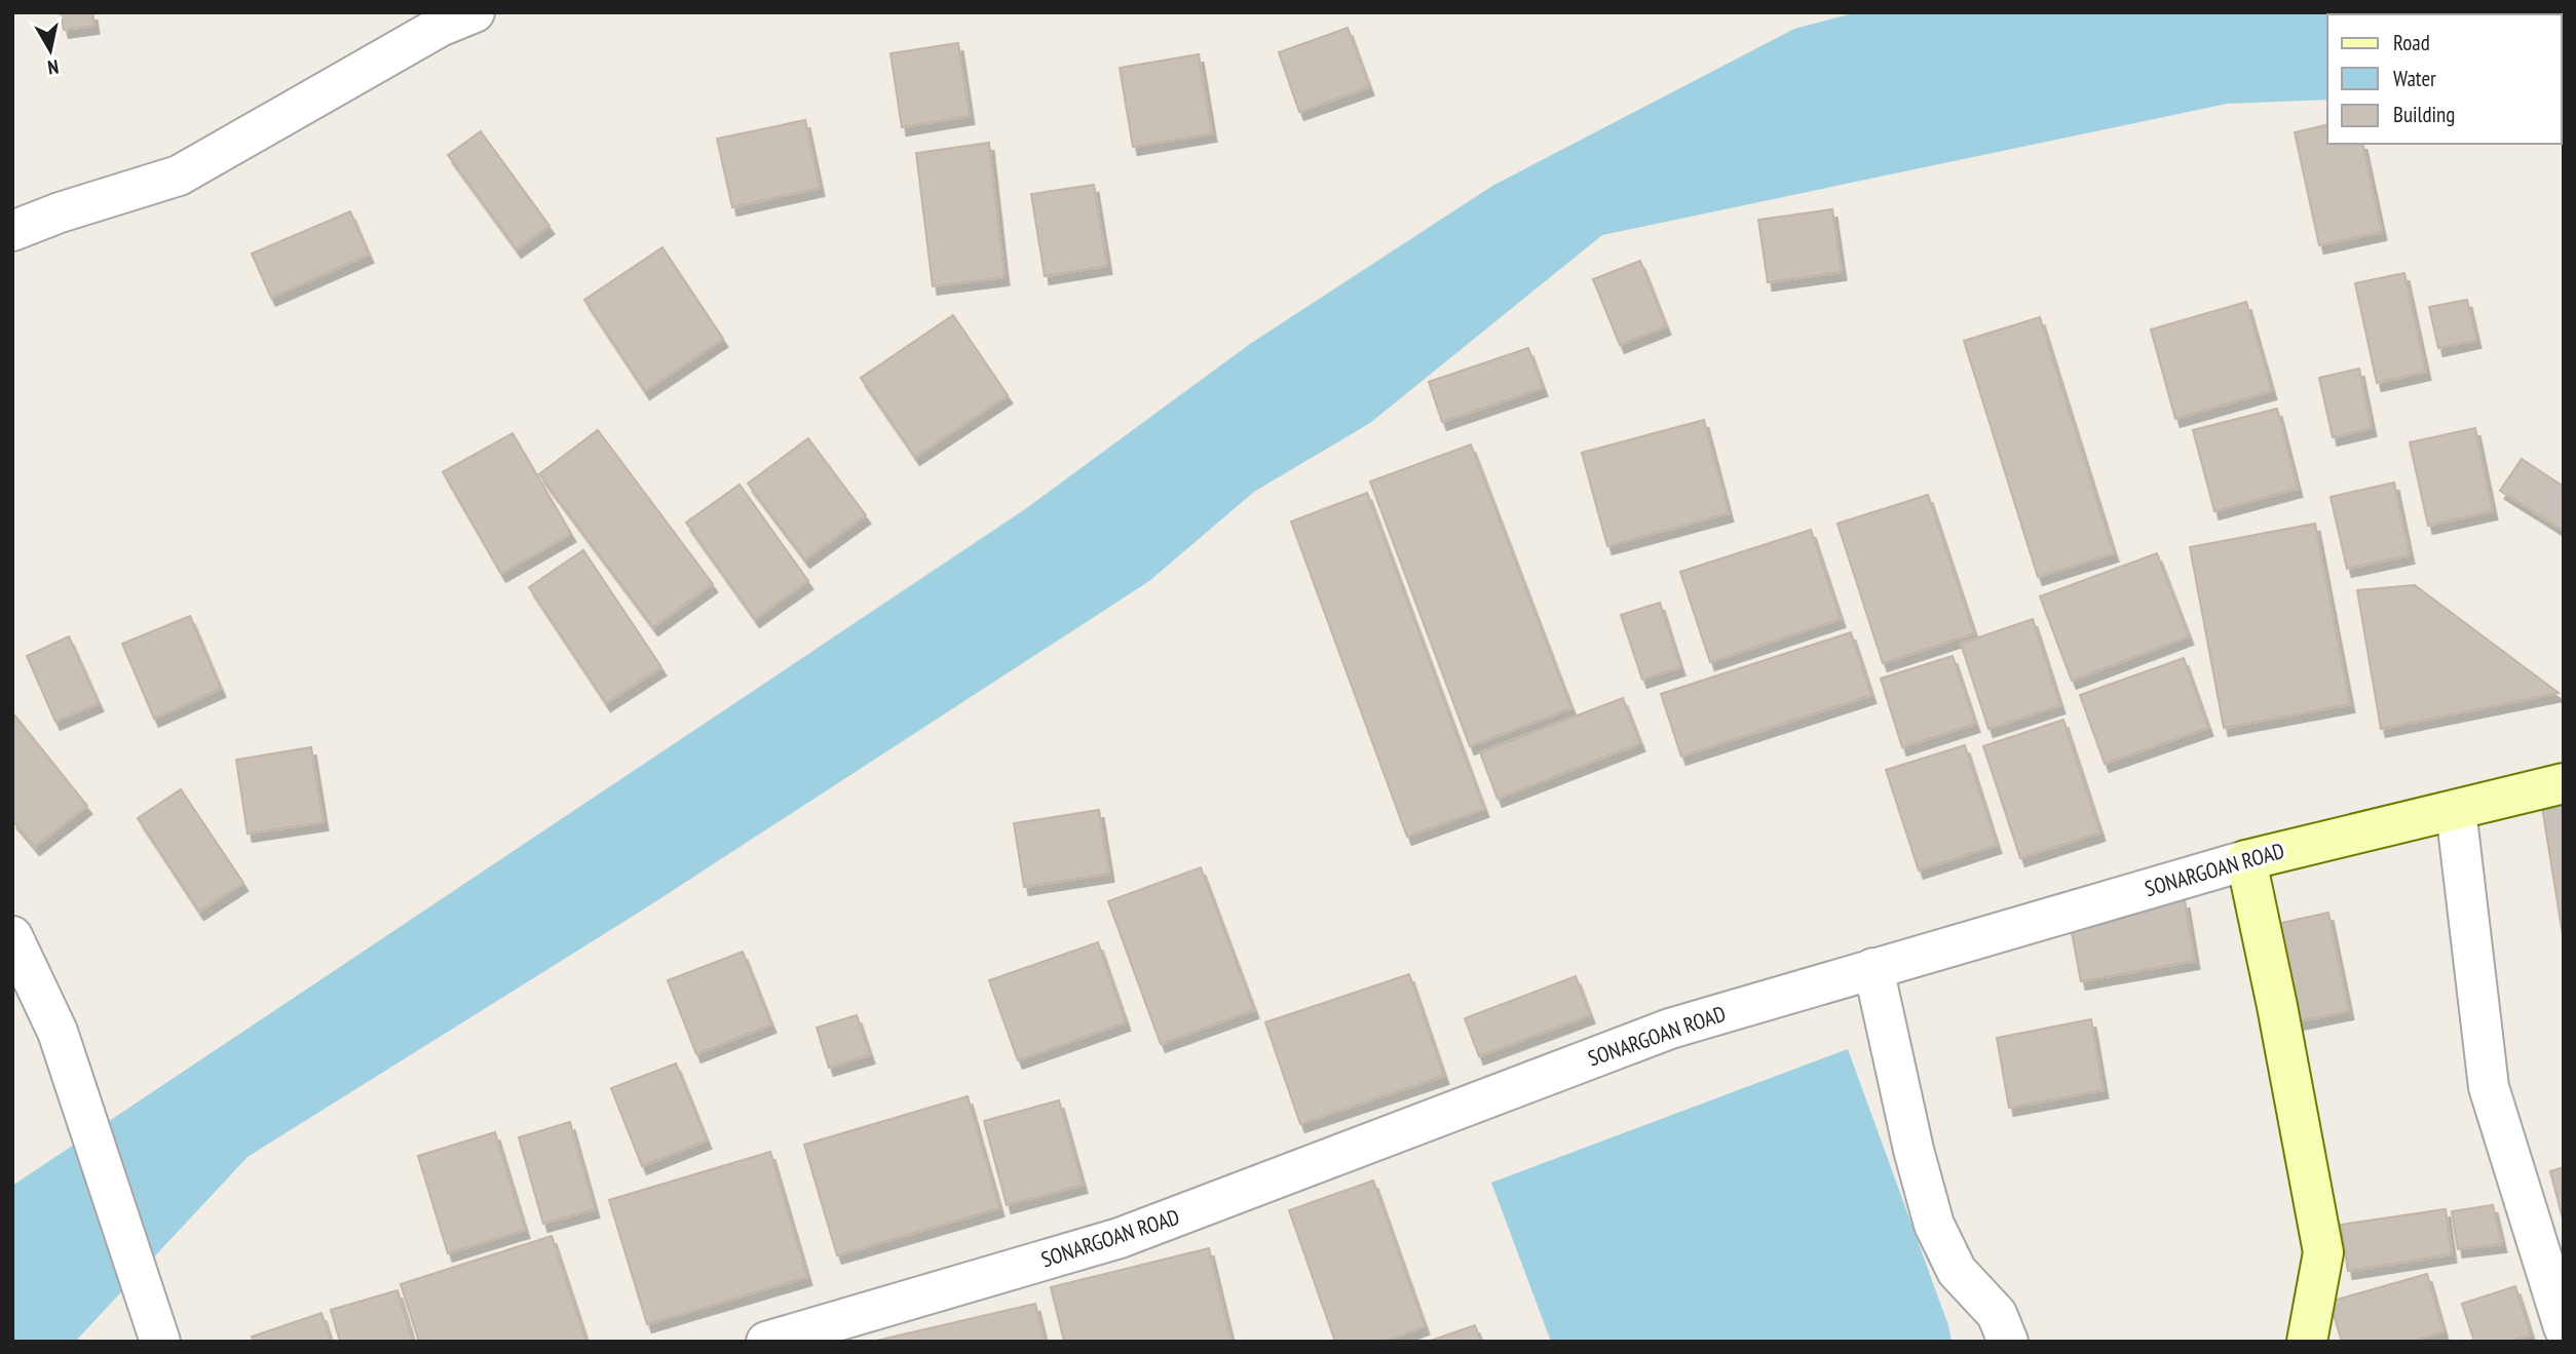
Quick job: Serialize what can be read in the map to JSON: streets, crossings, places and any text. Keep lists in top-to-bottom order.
{
  "streets": {
    "main road": ["SONARGOAN ROAD"]
  },
  "legend": ["Road", "Water", "Building"],
  "north": "bottom"
}
